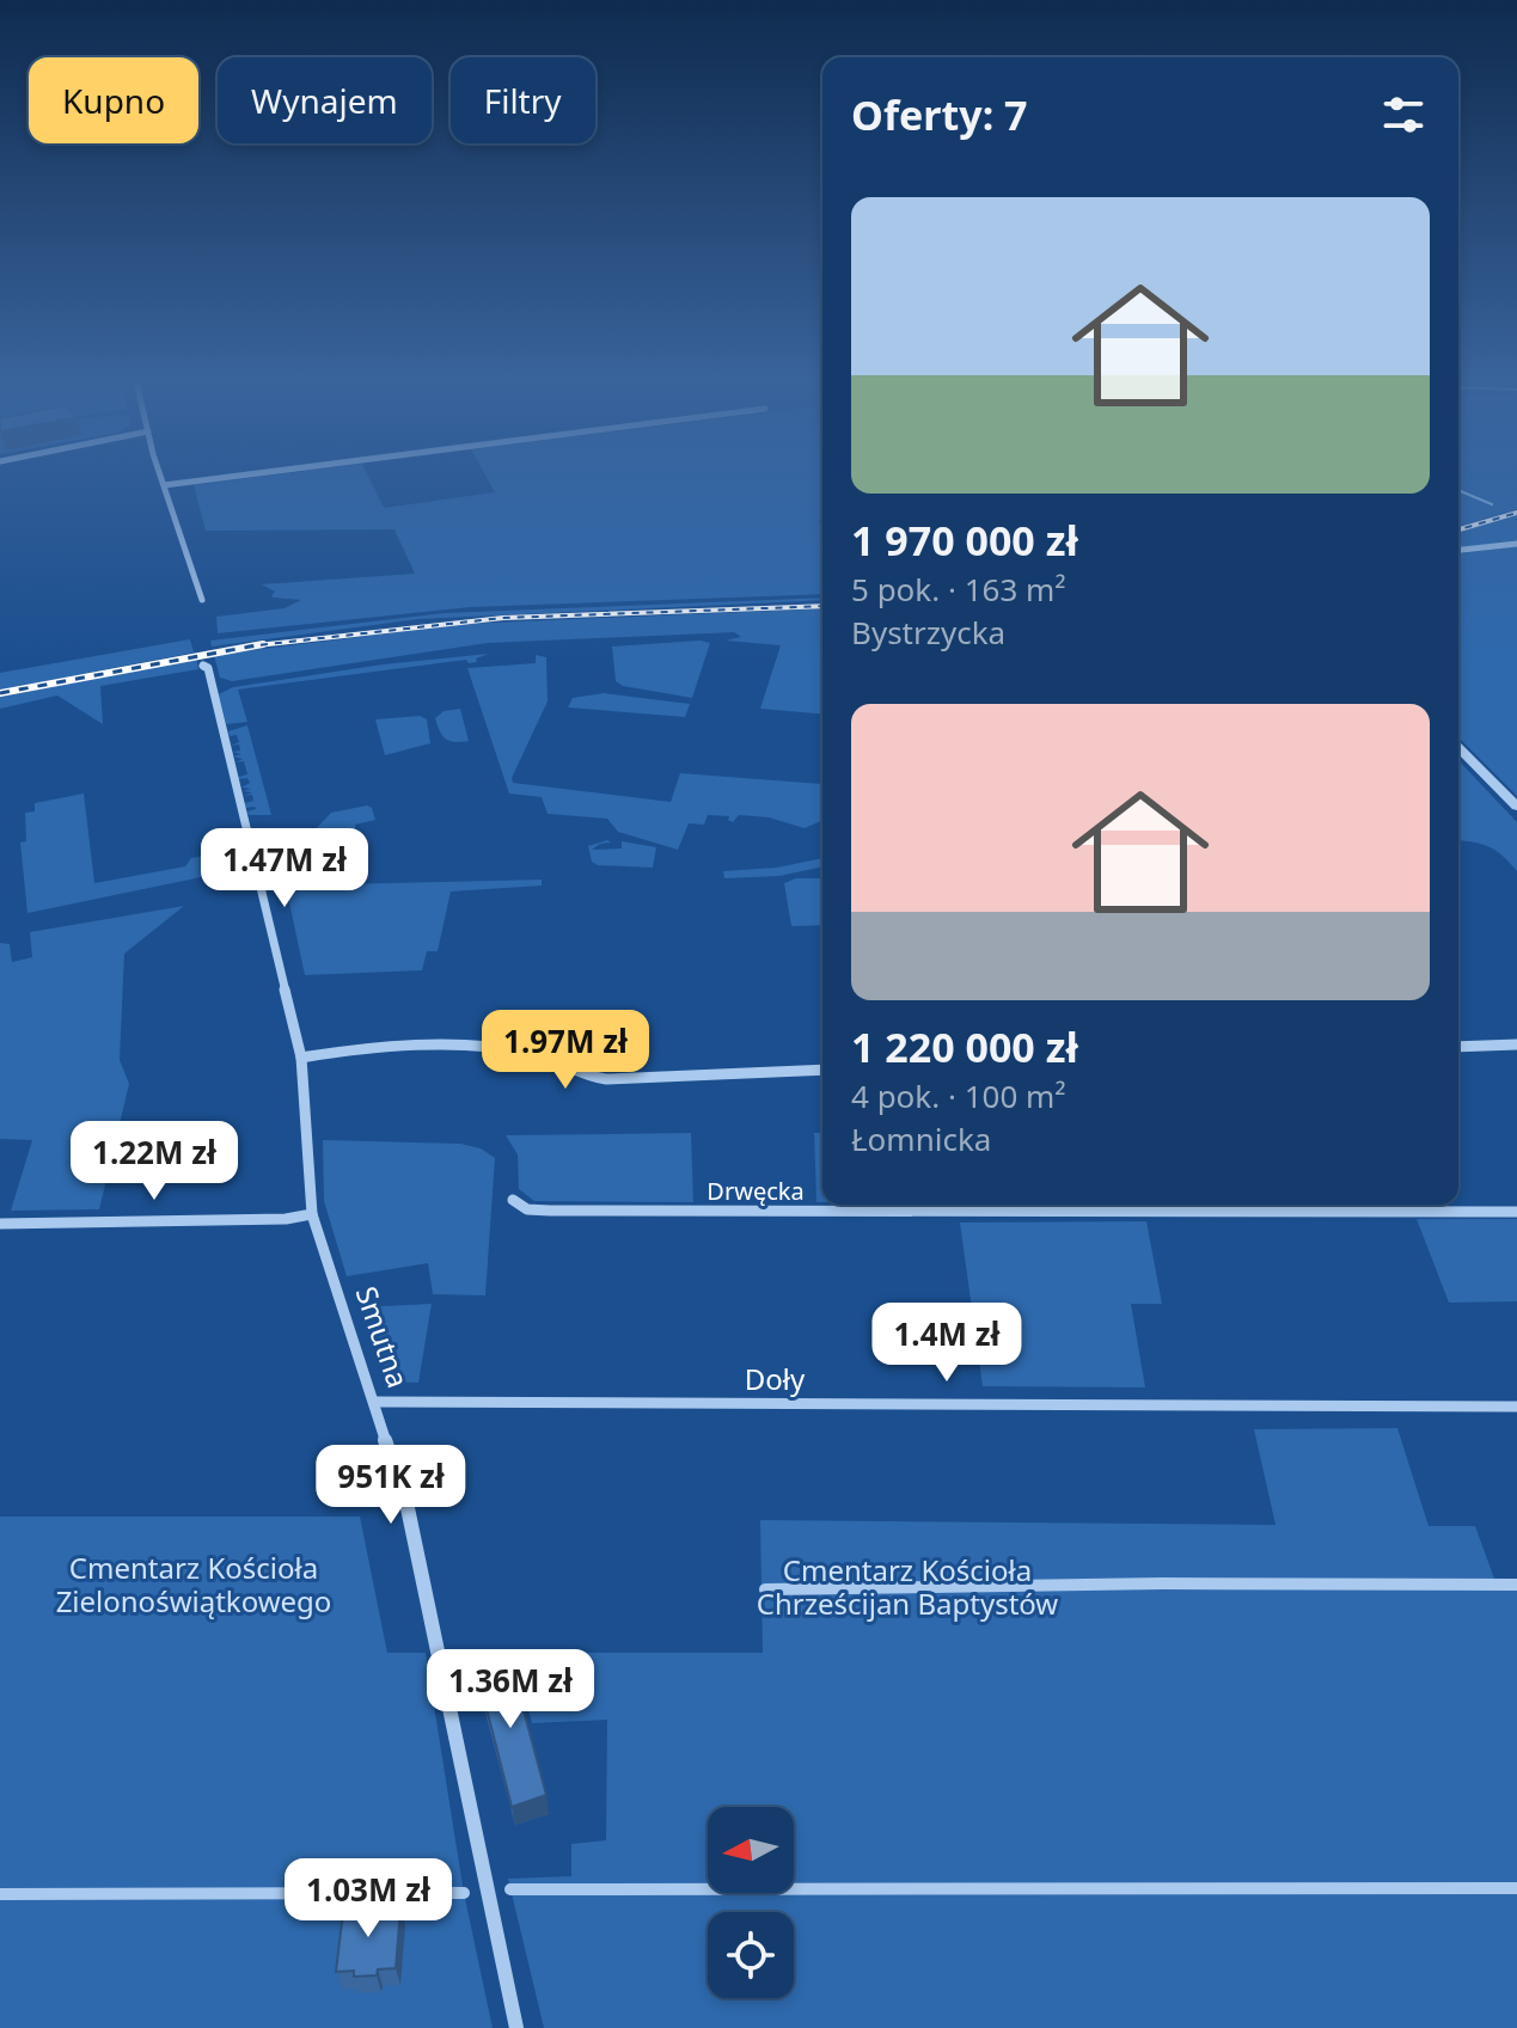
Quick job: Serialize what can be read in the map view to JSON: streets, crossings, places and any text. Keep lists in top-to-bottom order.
{
  "streets": {
    "street": ["Drwęcka", "Smutna", "Doły"]
  },
  "crossings": [
    ["Smutna", "Doły"]
  ],
  "parks": ["Cmentarz Kościoła Zielonoświątkowego", "Cmentarz Kościoła Chrześcijan Baptystów"],
  "north": "left",
  "page": {
    "chip": ["Kupno", "Wynajem", "Filtry"],
    "heading": "Oferty: 7",
    "list": [
      {
        "name": "1 970 000 zł",
        "note": "5 pok. · 163 m² · Bystrzycka"
      },
      {
        "name": "1 220 000 zł",
        "note": "4 pok. · 100 m² · Łomnicka"
      }
    ],
    "price": [
      "1.47M zł",
      "1.97M zł",
      "1.22M zł",
      "1.4M zł",
      "951K zł",
      "1.36M zł",
      "1.03M zł"
    ]
  }
}
